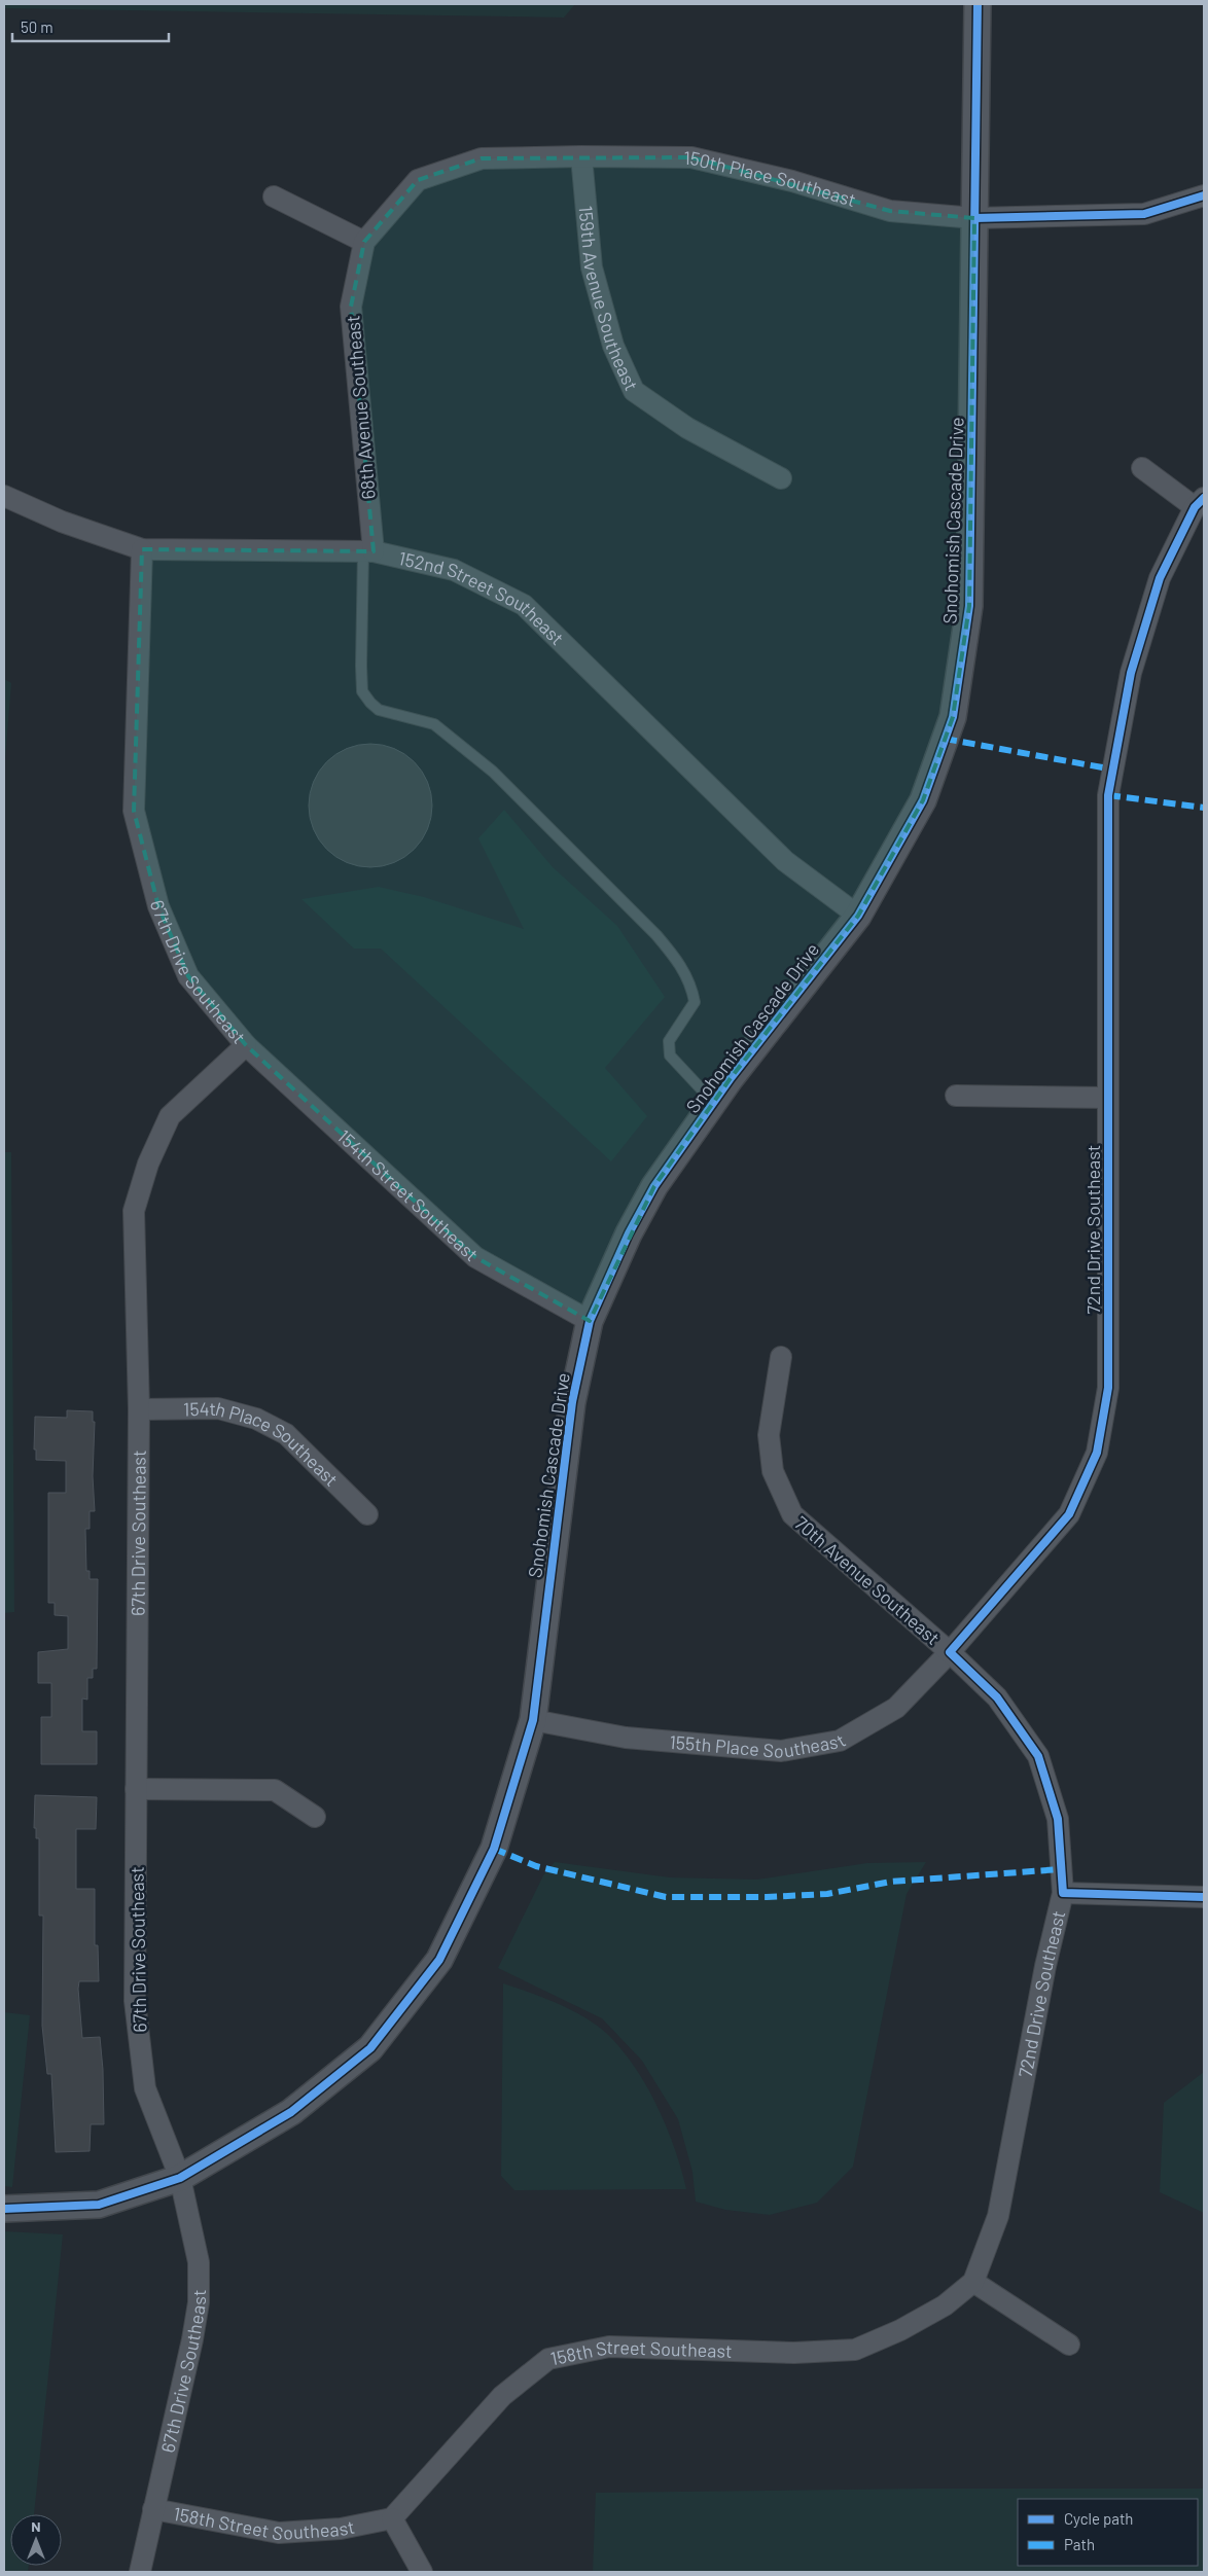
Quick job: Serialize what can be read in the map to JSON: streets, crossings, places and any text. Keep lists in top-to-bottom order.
{
  "streets": {
    "street": [
      "150th Place Southeast",
      "159th Avenue Southeast",
      "68th Avenue Southeast",
      "Snohomish Cascade Drive",
      "152nd Street Southeast",
      "67th Drive Southeast",
      "154th Street Southeast",
      "72nd Drive Southeast",
      "154th Place Southeast",
      "70th Avenue Southeast",
      "155th Place Southeast",
      "158th Street Southeast"
    ]
  },
  "crossings": [
    ["150th Place Southeast", "159th Avenue Southeast"],
    ["150th Place Southeast", "68th Avenue Southeast"],
    ["150th Place Southeast", "Snohomish Cascade Drive"],
    ["68th Avenue Southeast", "152nd Street Southeast"],
    ["Snohomish Cascade Drive", "152nd Street Southeast"],
    ["Snohomish Cascade Drive", "67th Drive Southeast"],
    ["Snohomish Cascade Drive", "154th Street Southeast"],
    ["Snohomish Cascade Drive", "155th Place Southeast"],
    ["152nd Street Southeast", "67th Drive Southeast"],
    ["67th Drive Southeast", "154th Street Southeast"],
    ["67th Drive Southeast", "154th Place Southeast"],
    ["67th Drive Southeast", "158th Street Southeast"],
    ["72nd Drive Southeast", "70th Avenue Southeast"],
    ["72nd Drive Southeast", "155th Place Southeast"],
    ["72nd Drive Southeast", "158th Street Southeast"],
    ["70th Avenue Southeast", "155th Place Southeast"]
  ],
  "legend": ["Cycle path", "Path"],
  "scale_bar": "50 m",
  "north": "top"
}
